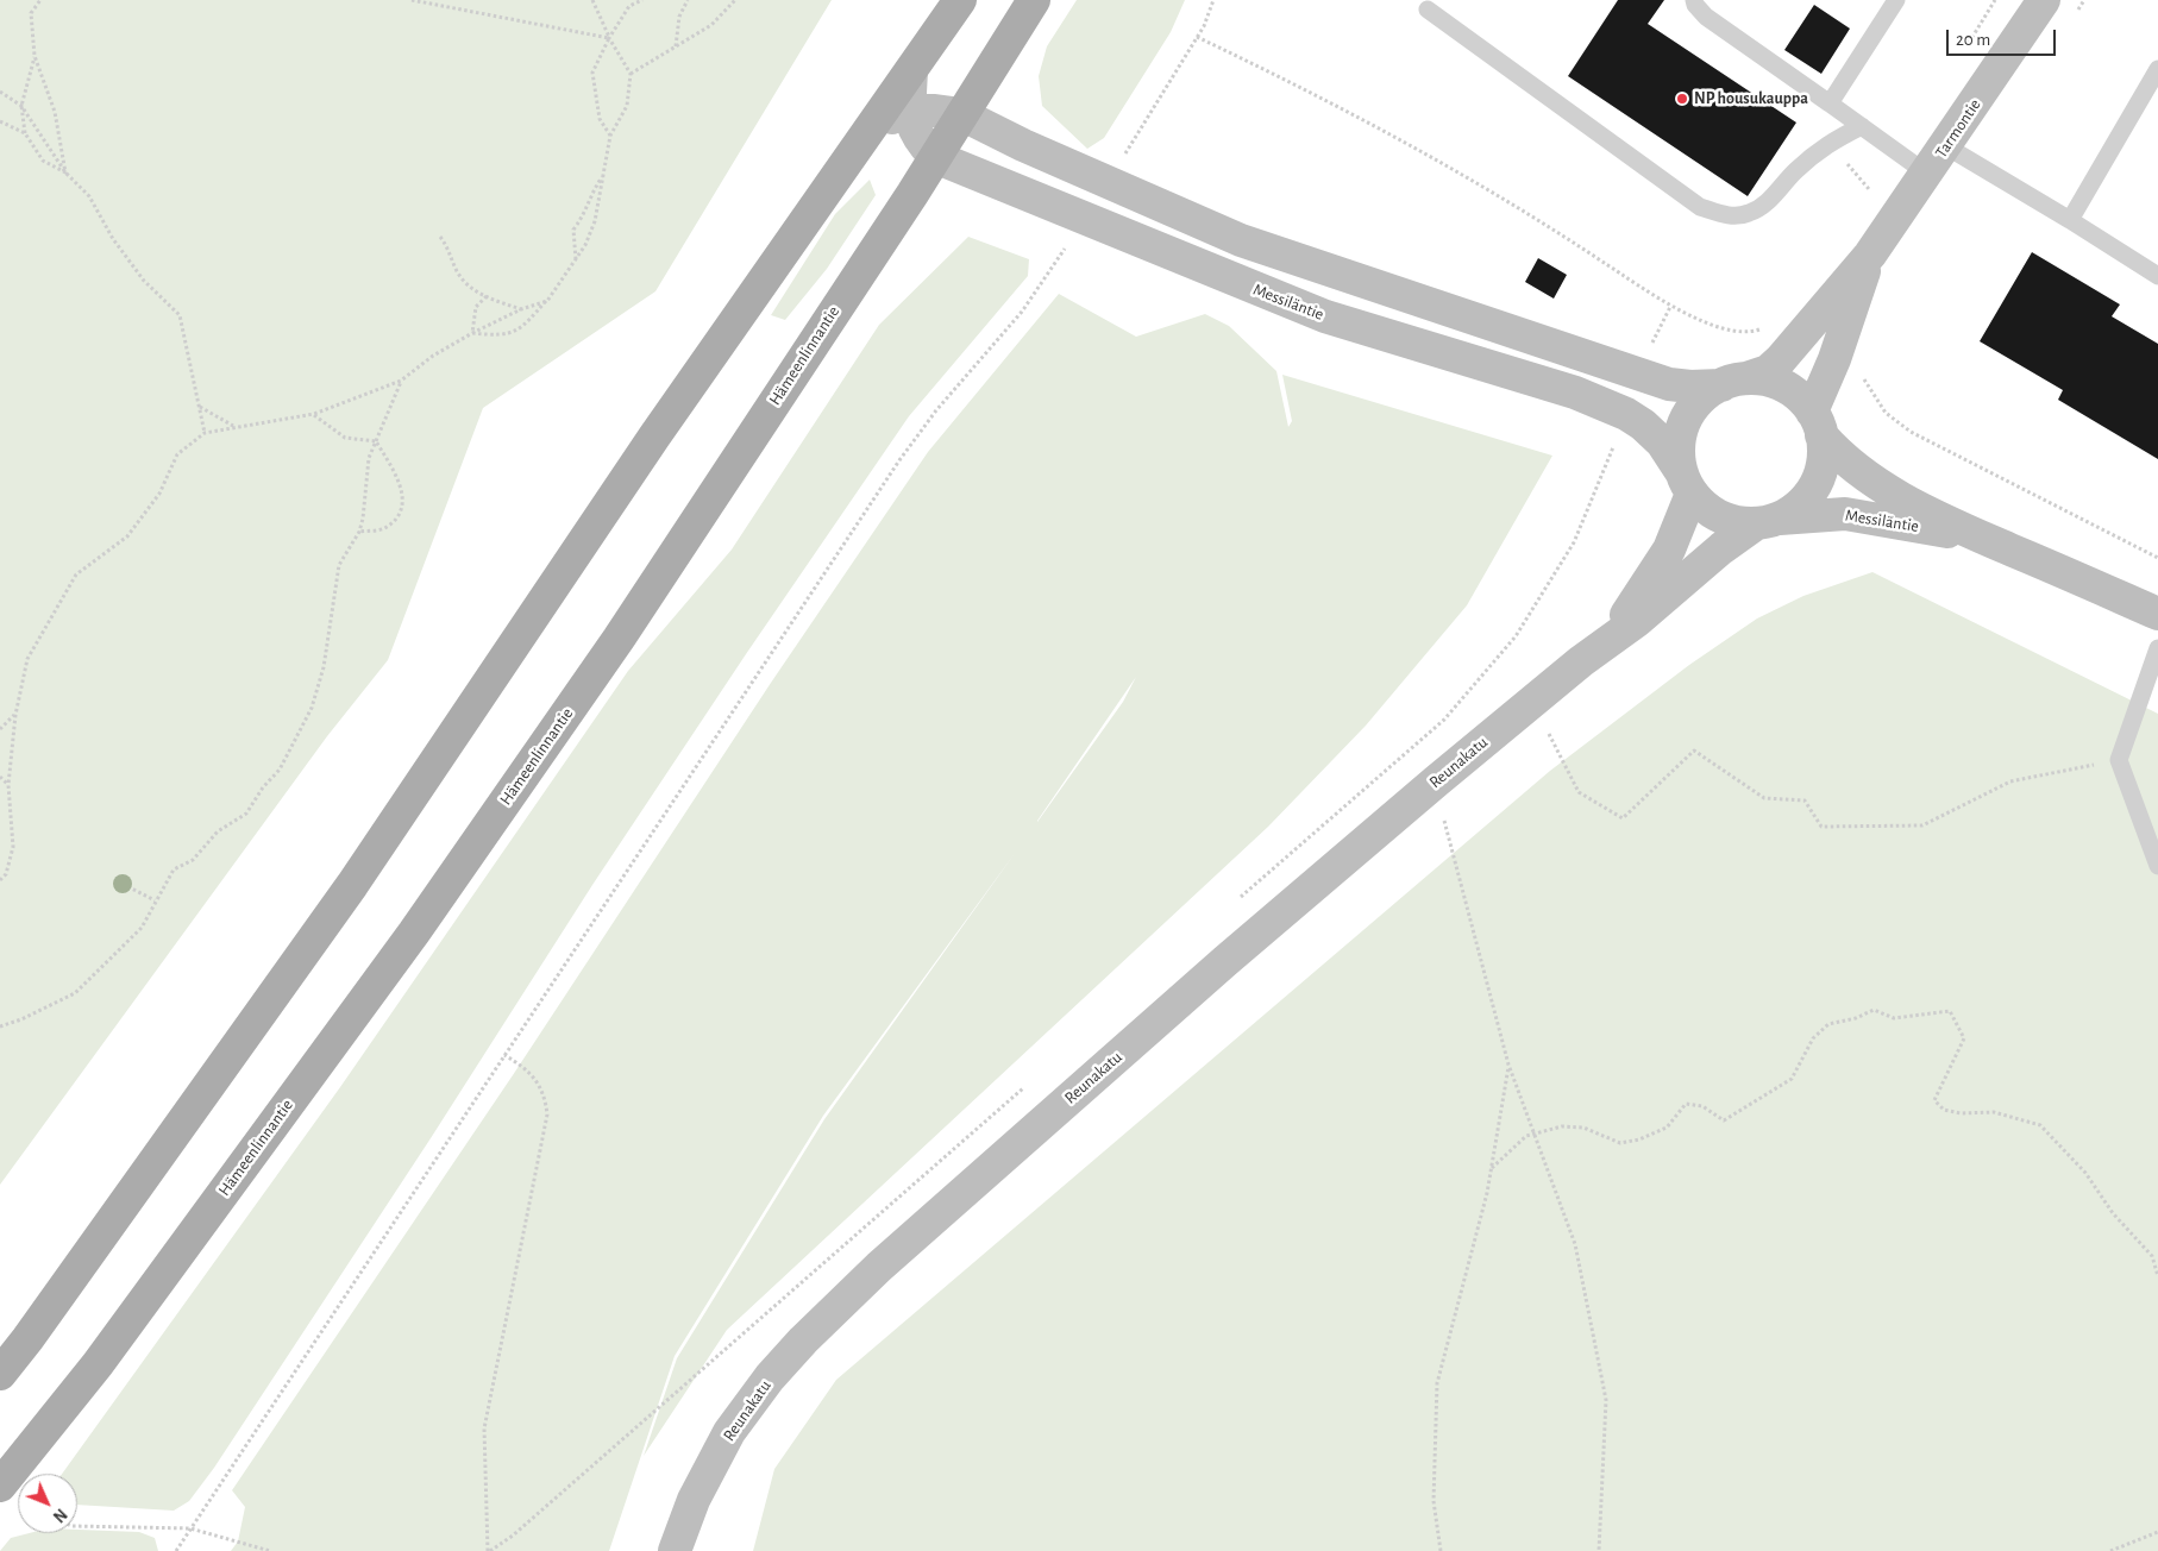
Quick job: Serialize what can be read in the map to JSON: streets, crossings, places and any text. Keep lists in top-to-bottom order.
{
  "streets": {
    "main road": ["Hämeenlinnantie"],
    "street": ["Tarmontie", "Messiläntie", "Reunakatu"]
  },
  "crossings": [
    ["Tarmontie", "Messiläntie"],
    ["Tarmontie", "Reunakatu"],
    ["Messiläntie", "Hämeenlinnantie"],
    ["Messiläntie", "Reunakatu"]
  ],
  "places": ["NP housukauppa"],
  "scale_bar": "20 m",
  "north": "bottom right"
}
